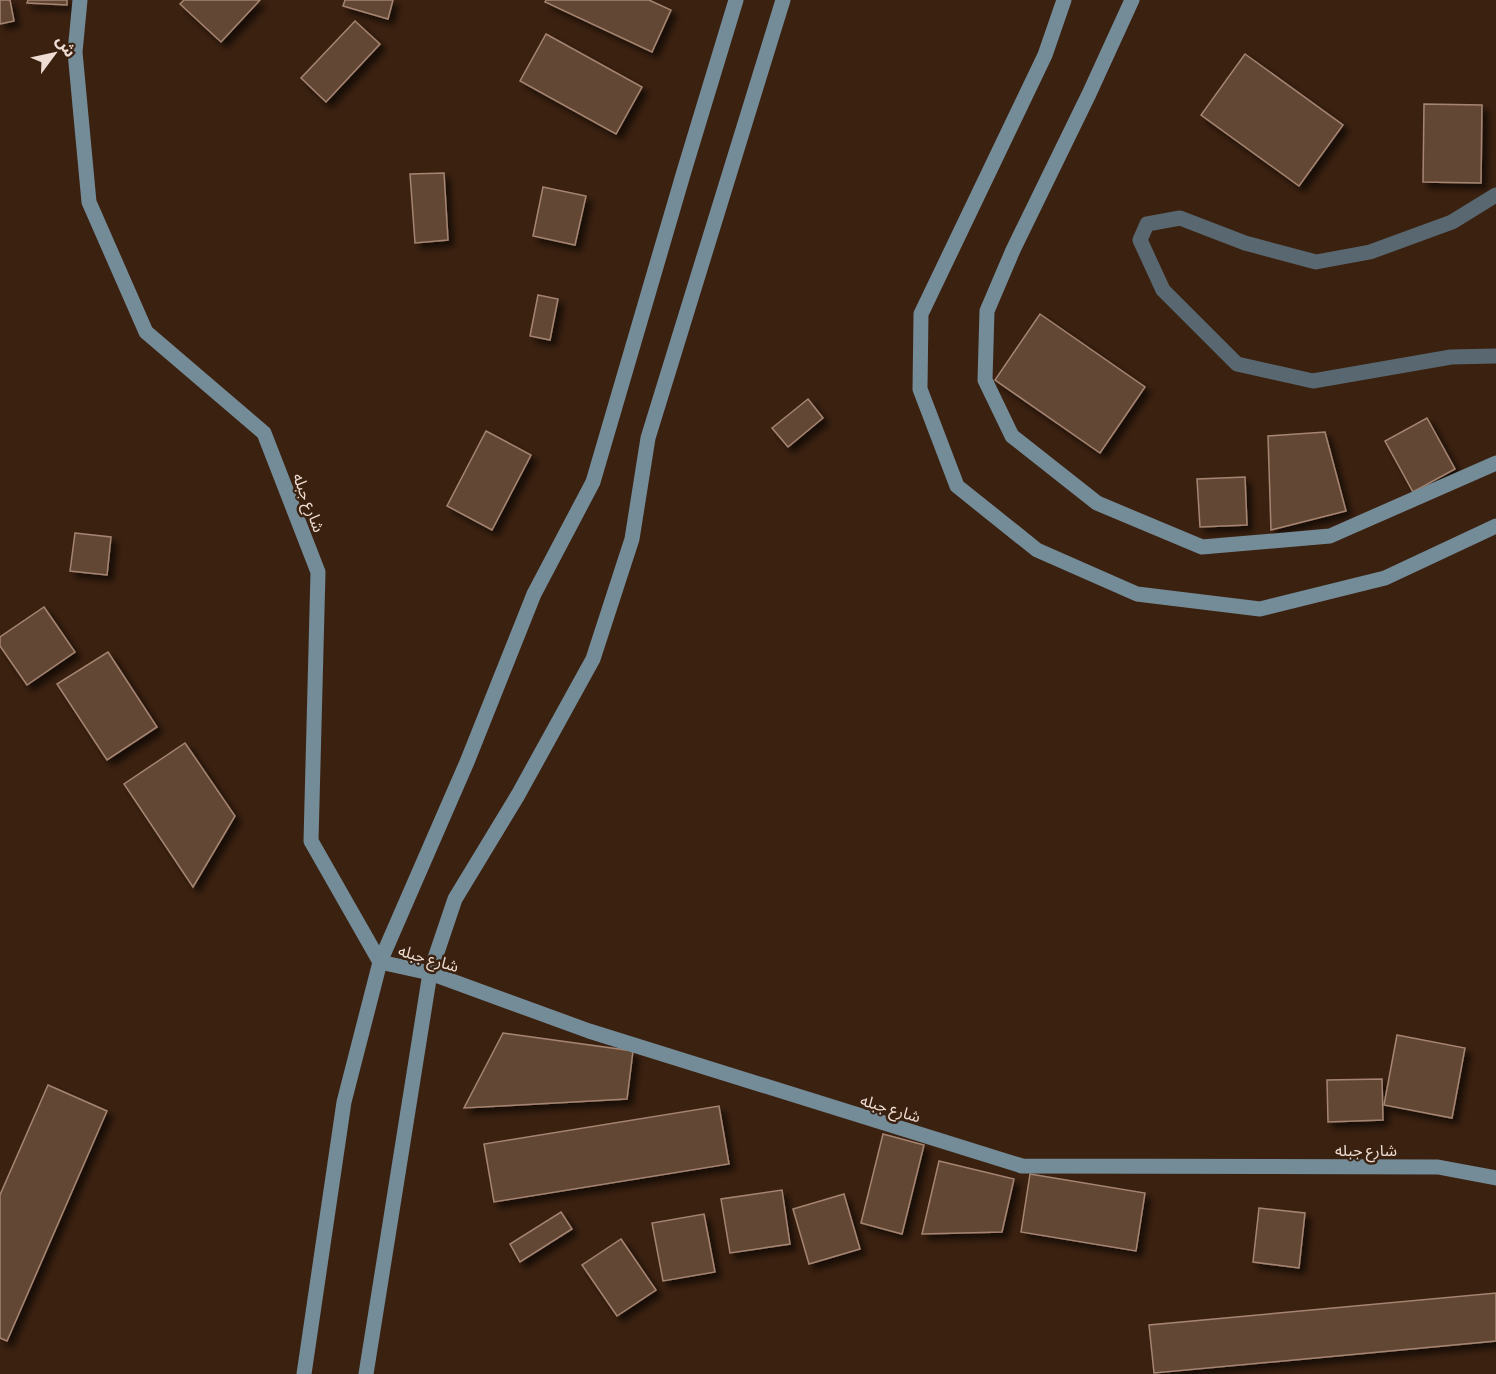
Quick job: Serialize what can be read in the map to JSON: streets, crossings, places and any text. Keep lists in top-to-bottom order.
{
  "streets": {
    "street": ["شارع جبله"]
  },
  "north": "top right"
}
